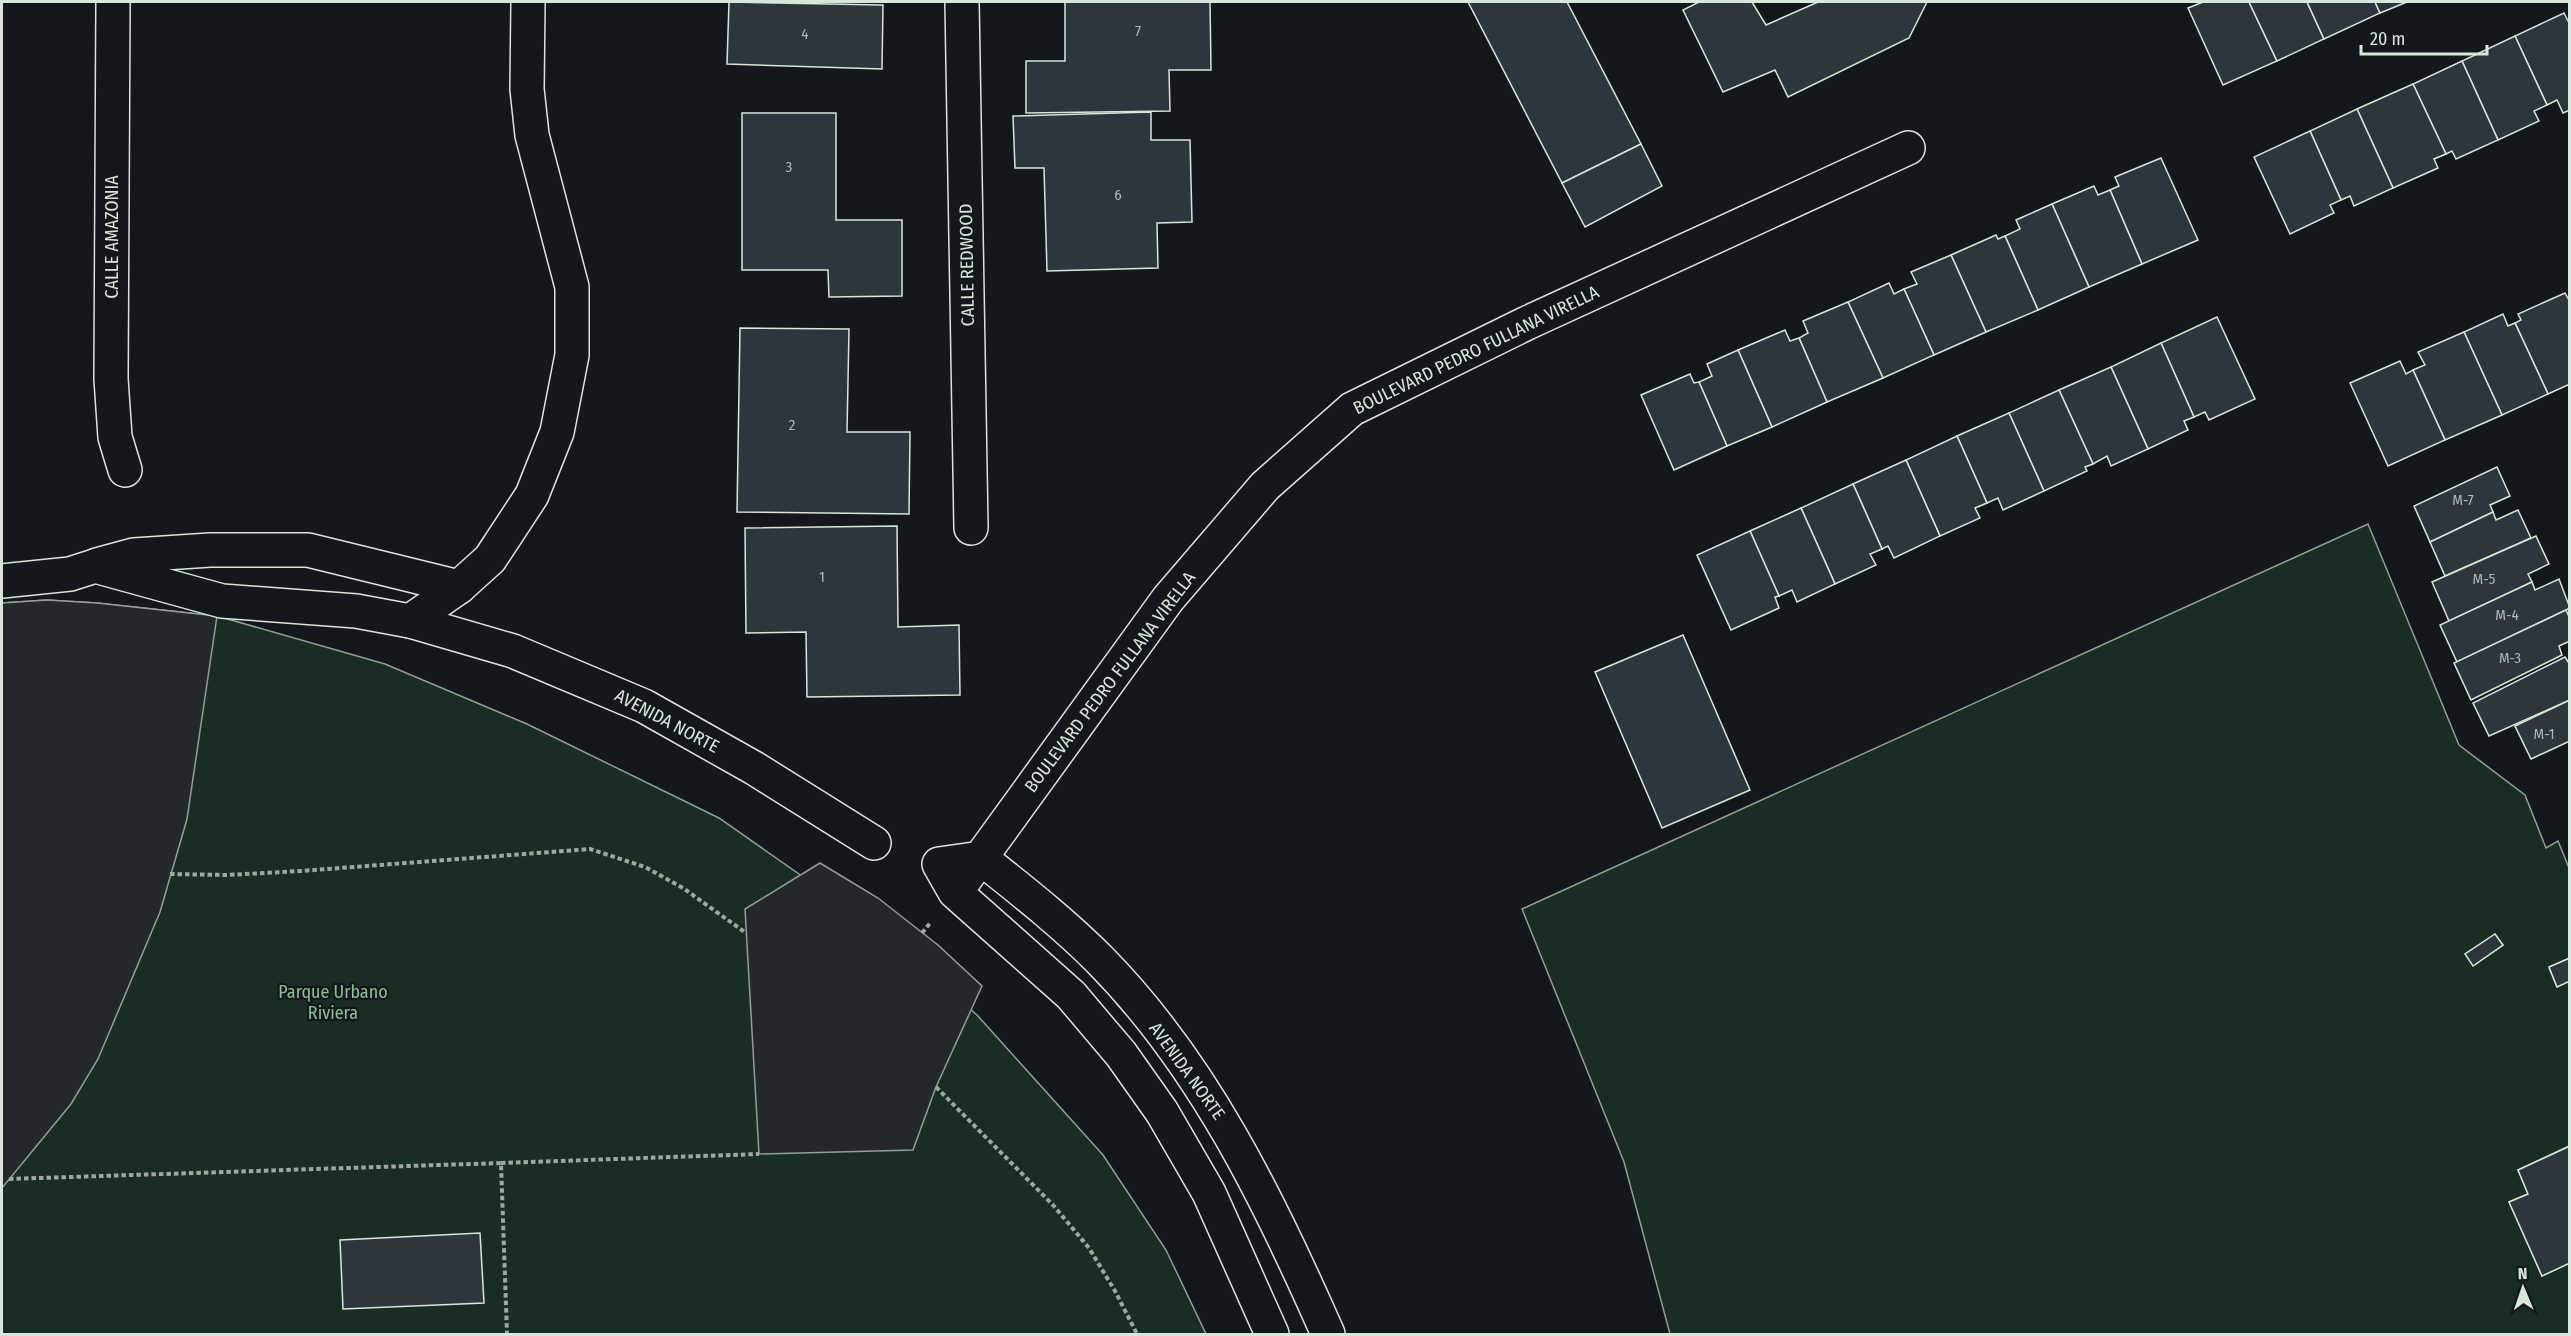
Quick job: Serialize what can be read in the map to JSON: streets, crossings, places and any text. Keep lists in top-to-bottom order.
{
  "streets": {
    "street": [
      "CALLE AMAZONIA",
      "CALLE REDWOOD",
      "BOULEVARD PEDRO FULLANA VIRELLA",
      "AVENIDA NORTE"
    ]
  },
  "crossings": [
    ["BOULEVARD PEDRO FULLANA VIRELLA", "AVENIDA NORTE"]
  ],
  "parks": ["Parque Urbano Riviera"],
  "house_numbers": [
    "7",
    "4",
    "3",
    "6",
    "2",
    "M-7",
    "1",
    "M-5",
    "M-4",
    "M-3",
    "M-1"
  ],
  "scale_bar": "20 m",
  "north": "top"
}
